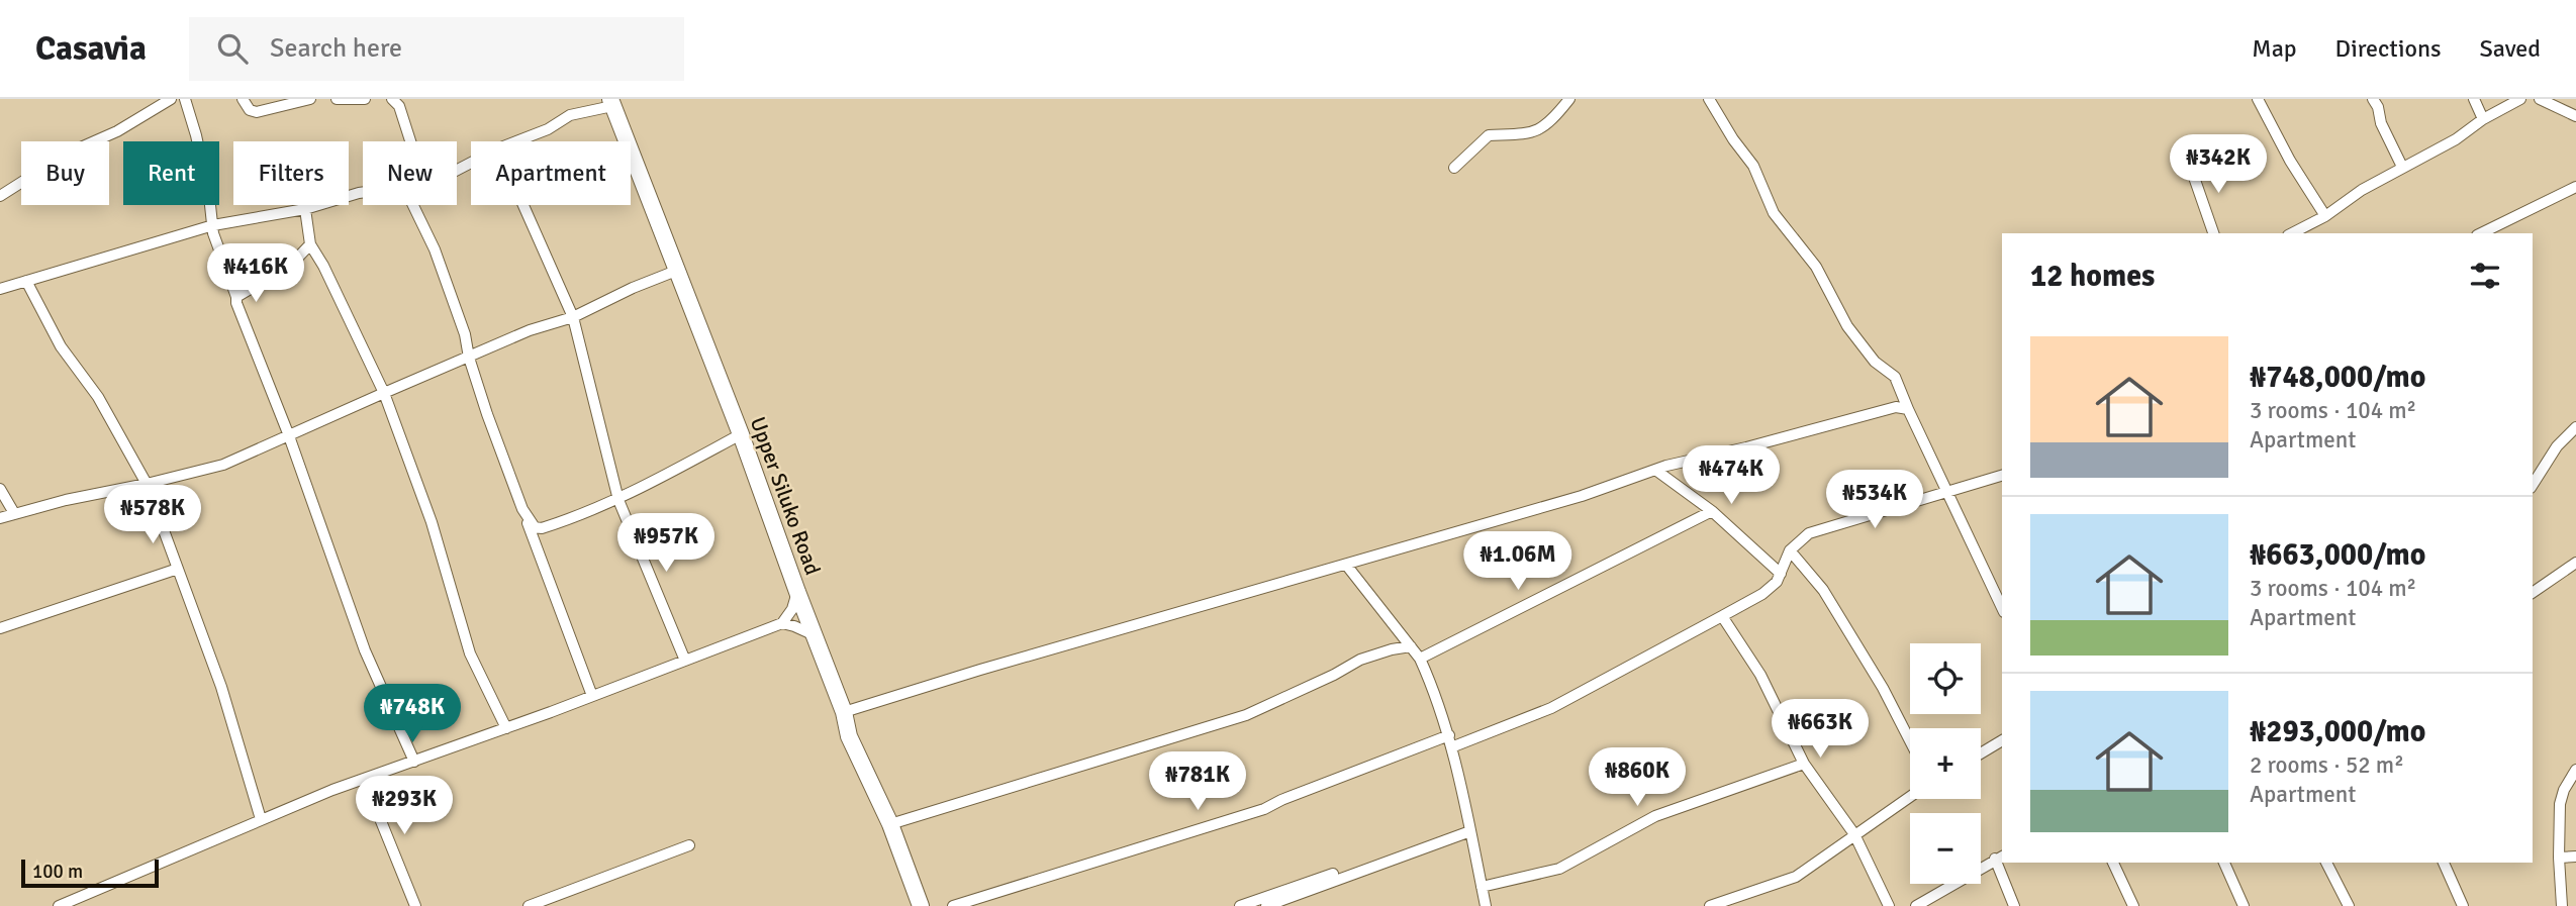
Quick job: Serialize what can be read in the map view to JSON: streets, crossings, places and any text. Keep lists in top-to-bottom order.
{
  "streets": {
    "main road": ["Upper Siluko Road"]
  },
  "scale_bar": "100 m",
  "page": {
    "header": "Casavia",
    "search": "Search here",
    "nav": ["Map", "Directions", "Saved"],
    "price": [
      "₦342K",
      "₦416K",
      "₦474K",
      "₦534K",
      "₦578K",
      "₦957K",
      "₦1.06M",
      "₦748K",
      "₦663K",
      "₦860K",
      "₦781K",
      "₦293K"
    ],
    "chip": [
      "Buy",
      "Rent",
      "Filters",
      "New",
      "Apartment"
    ],
    "heading": "12 homes",
    "list": [
      {
        "name": "₦748,000/mo",
        "note": "3 rooms · 104 m² · Apartment"
      },
      {
        "name": "₦663,000/mo",
        "note": "3 rooms · 104 m² · Apartment"
      },
      {
        "name": "₦293,000/mo",
        "note": "2 rooms · 52 m² · Apartment"
      }
    ],
    "map_buttons": ["+", "−"],
    "scale": "100 m"
  }
}
